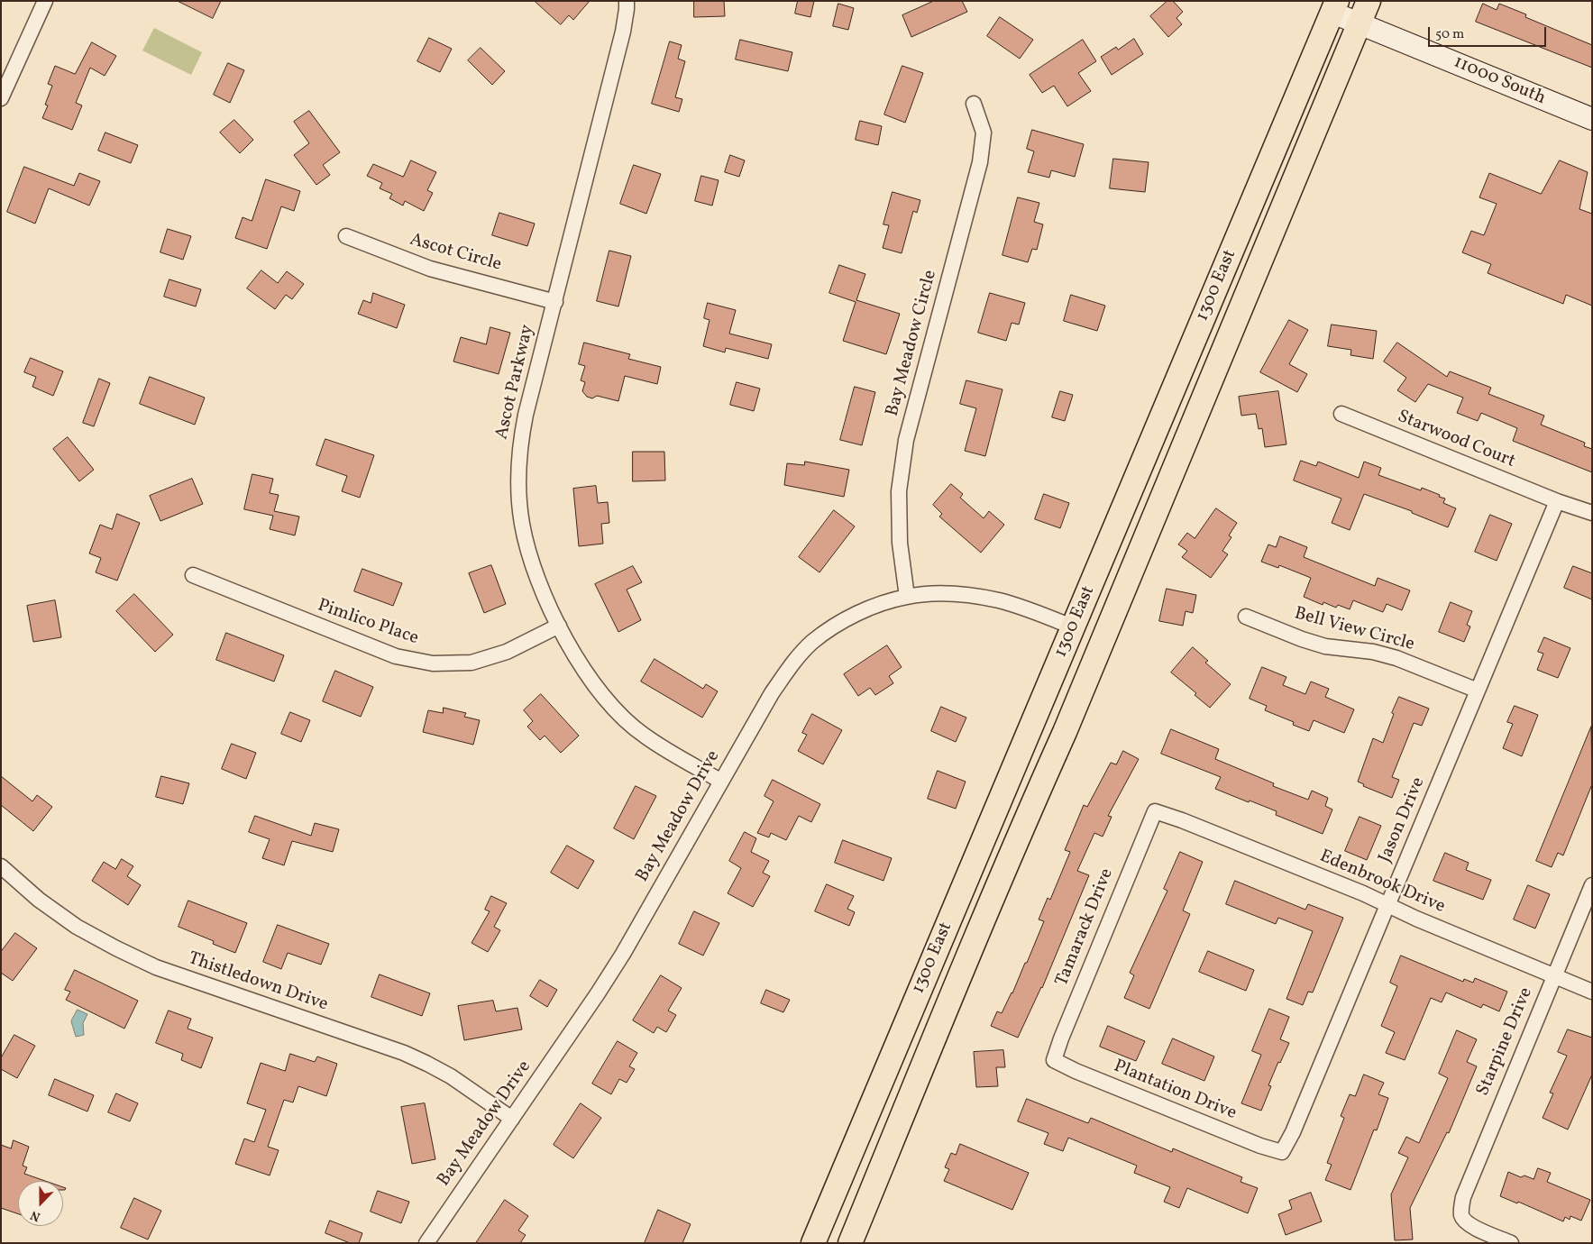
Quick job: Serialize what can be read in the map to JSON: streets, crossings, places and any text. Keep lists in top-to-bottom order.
{
  "streets": {
    "main road": ["1300 East"],
    "street": [
      "11000 South",
      "Ascot Circle",
      "Bay Meadow Circle",
      "Ascot Parkway",
      "Starwood Court",
      "Pimlico Place",
      "Bell View Circle",
      "Bay Meadow Drive",
      "Jason Drive",
      "Edenbrook Drive",
      "Tamarack Drive",
      "Thistledown Drive",
      "Starpine Drive",
      "Plantation Drive"
    ]
  },
  "crossings": [
    ["11000 South", "1300 East"],
    ["Ascot Circle", "Ascot Parkway"],
    ["1300 East", "Bay Meadow Drive"],
    ["Bay Meadow Circle", "Bay Meadow Drive"],
    ["Ascot Parkway", "Pimlico Place"],
    ["Ascot Parkway", "Bay Meadow Drive"],
    ["Starwood Court", "Jason Drive"],
    ["Bell View Circle", "Jason Drive"],
    ["Bay Meadow Drive", "Thistledown Drive"],
    ["Jason Drive", "Edenbrook Drive"],
    ["Jason Drive", "Plantation Drive"],
    ["Edenbrook Drive", "Tamarack Drive"],
    ["Edenbrook Drive", "Starpine Drive"],
    ["Tamarack Drive", "Plantation Drive"]
  ],
  "scale_bar": "50 m",
  "north": "bottom"
}
